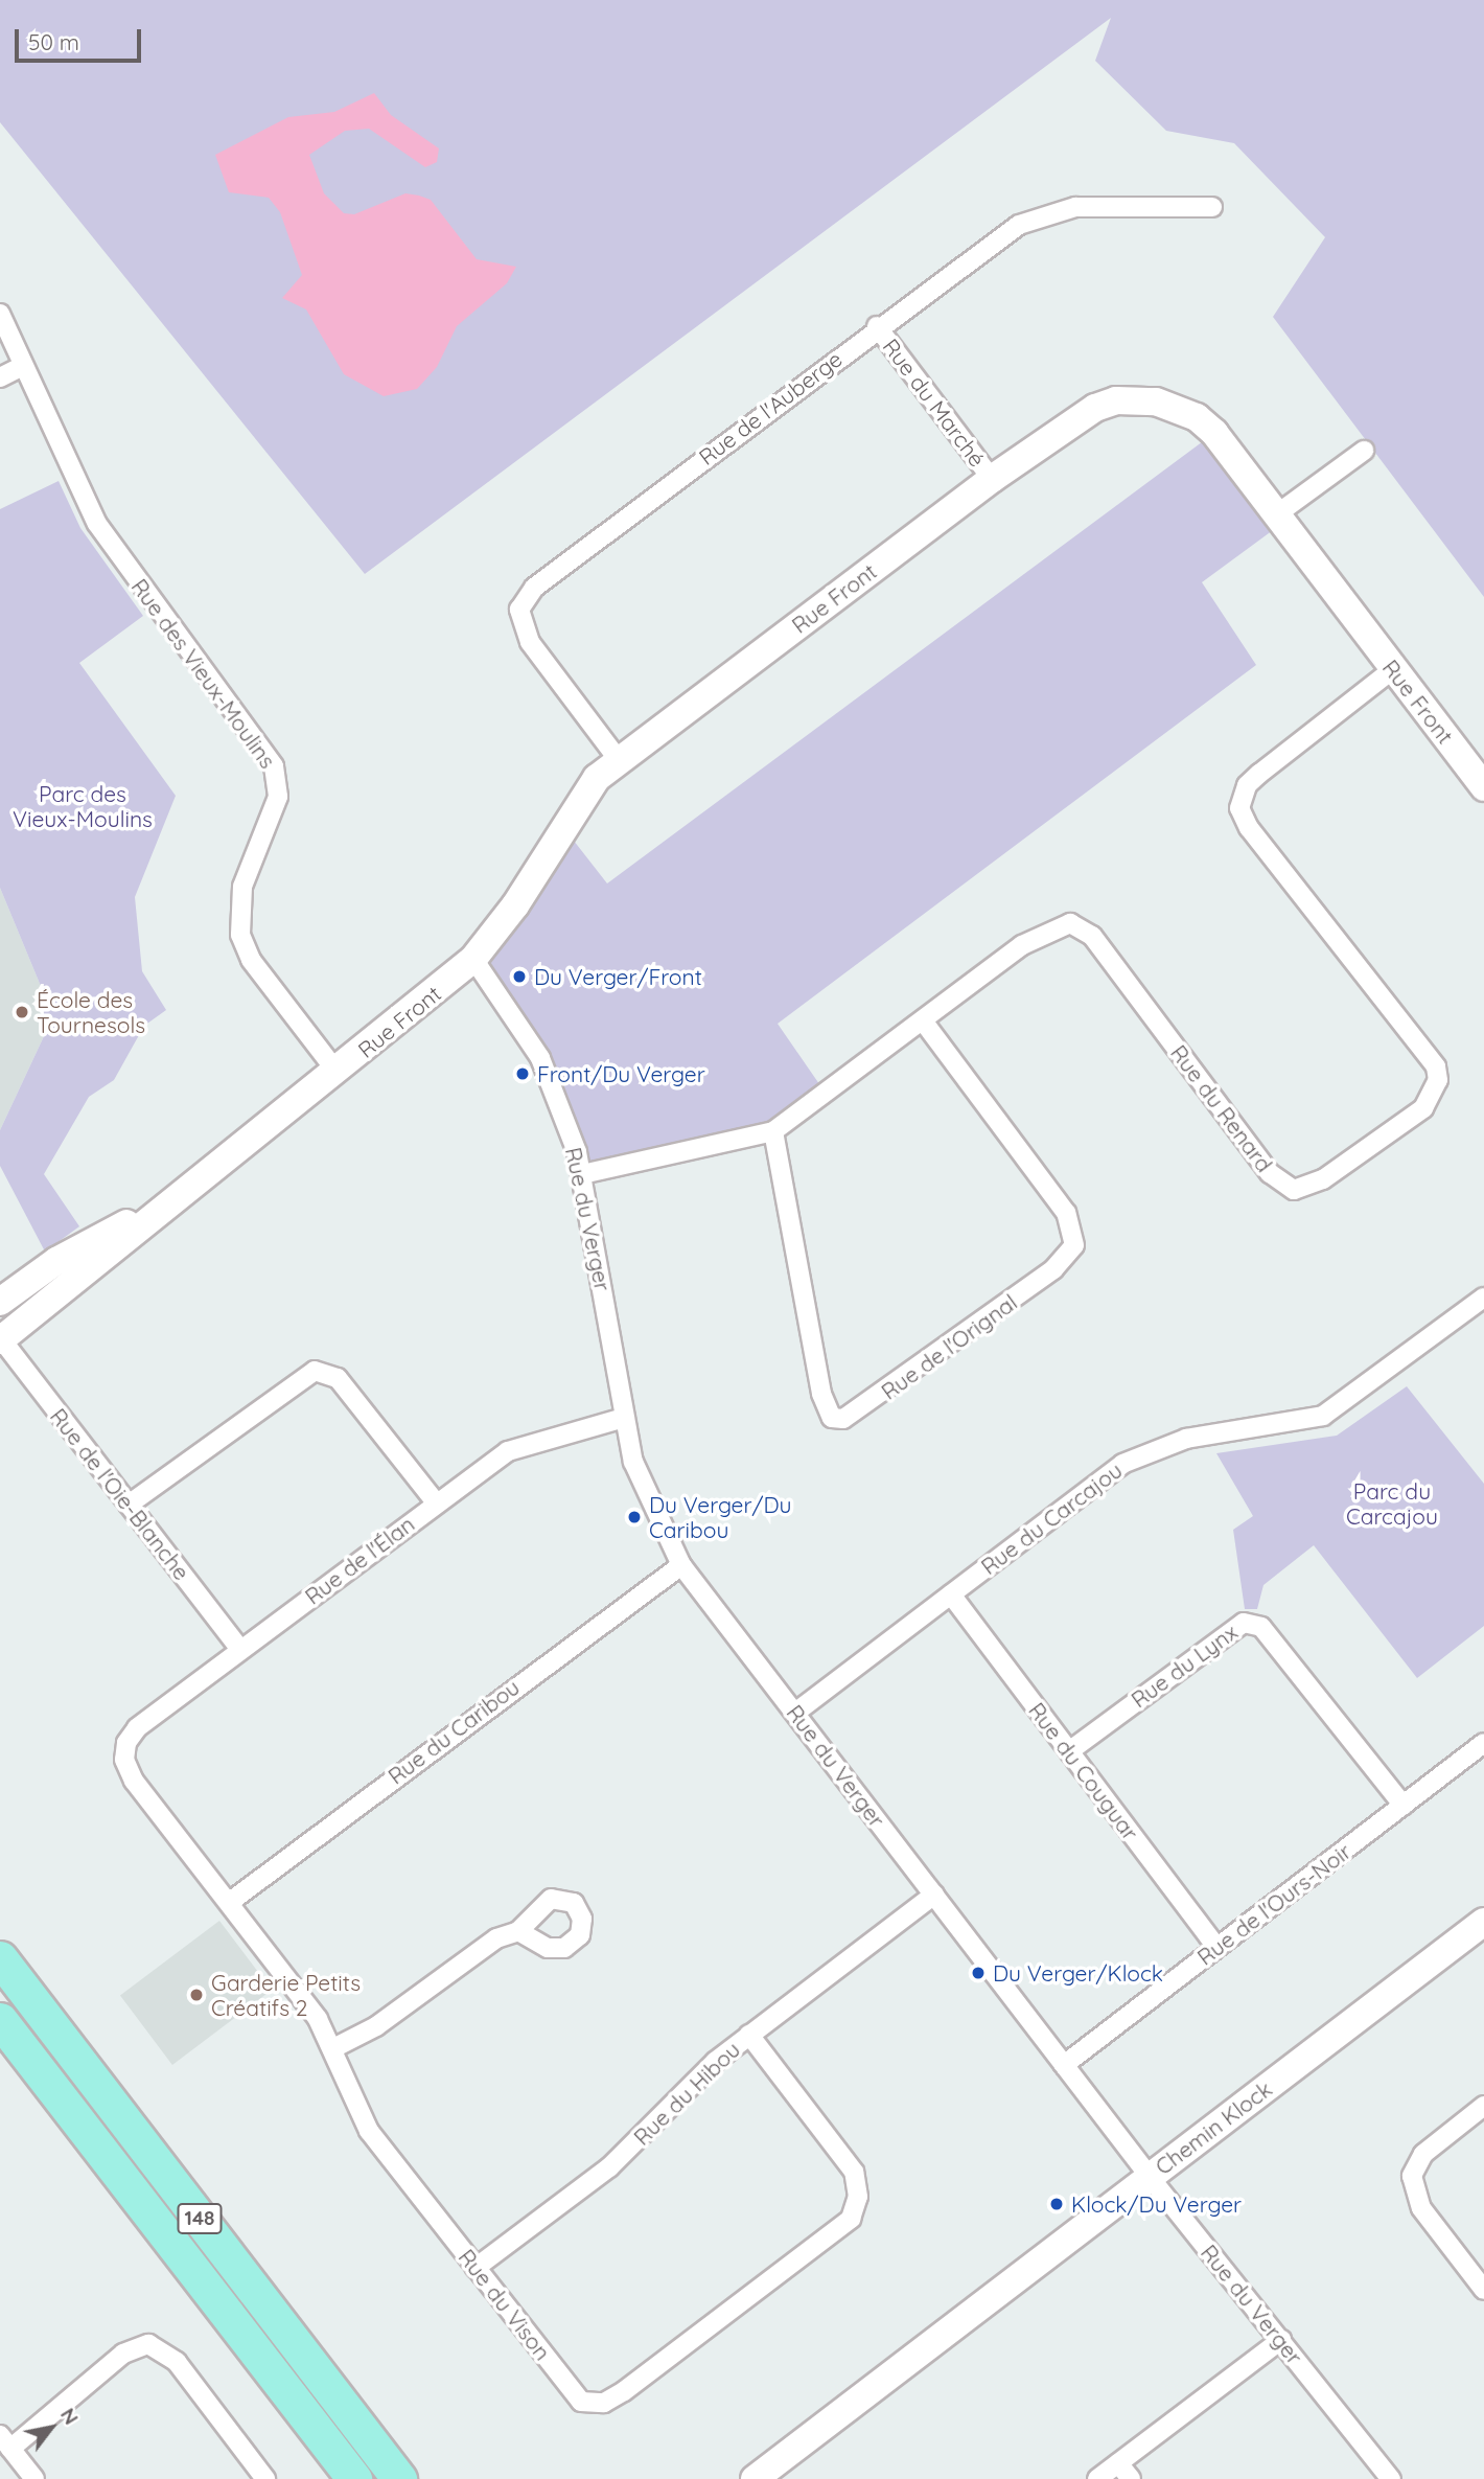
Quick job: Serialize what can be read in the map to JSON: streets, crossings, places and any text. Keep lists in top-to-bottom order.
{
  "streets": {
    "highway": ["148"],
    "street": [
      "Rue du Marché",
      "Rue de l'Auberge",
      "Rue Front",
      "Rue des Vieux-Moulins",
      "Rue du Renard",
      "Rue du Verger",
      "Rue de l'Orignal",
      "Rue de l'Oie-Blanche",
      "Rue du Carcajou",
      "Rue de l'Élan",
      "Rue du Lynx",
      "Rue du Caribou",
      "Rue du Couguar",
      "Rue de l'Ours-Noir",
      "Rue du Hibou",
      "Chemin Klock",
      "Rue du Vison"
    ]
  },
  "crossings": [
    ["Rue du Marché", "Rue de l'Auberge"],
    ["Rue du Marché", "Rue Front"],
    ["Rue de l'Auberge", "Rue Front"],
    ["Rue Front", "Rue des Vieux-Moulins"],
    ["Rue Front", "Rue du Renard"],
    ["Rue Front", "Rue du Verger"],
    ["Rue Front", "Rue de l'Oie-Blanche"],
    ["Rue du Renard", "Rue du Verger"],
    ["Rue du Renard", "Rue de l'Orignal"],
    ["Rue du Verger", "Rue du Carcajou"],
    ["Rue du Verger", "Rue de l'Élan"],
    ["Rue du Verger", "Rue du Caribou"],
    ["Rue du Verger", "Rue de l'Ours-Noir"],
    ["Rue du Verger", "Rue du Hibou"],
    ["Rue du Verger", "Chemin Klock"],
    ["Rue de l'Oie-Blanche", "Rue de l'Élan"],
    ["Rue du Carcajou", "Rue du Couguar"],
    ["Rue de l'Élan", "Rue du Vison"],
    ["Rue du Lynx", "Rue du Couguar"],
    ["Rue du Lynx", "Rue de l'Ours-Noir"],
    ["Rue du Caribou", "Rue du Vison"],
    ["Rue du Couguar", "Rue de l'Ours-Noir"],
    ["Rue du Hibou", "Rue du Vison"]
  ],
  "parks": ["Parc des Vieux-Moulins", "Parc du Carcajou"],
  "places": [
    "Du Verger/Front",
    "École des Tournesols",
    "Front/Du Verger",
    "Du Verger/Du Caribou",
    "Du Verger/Klock",
    "Garderie Petits Créatifs 2",
    "Klock/Du Verger"
  ],
  "scale_bar": "50 m",
  "north": "top right"
}
